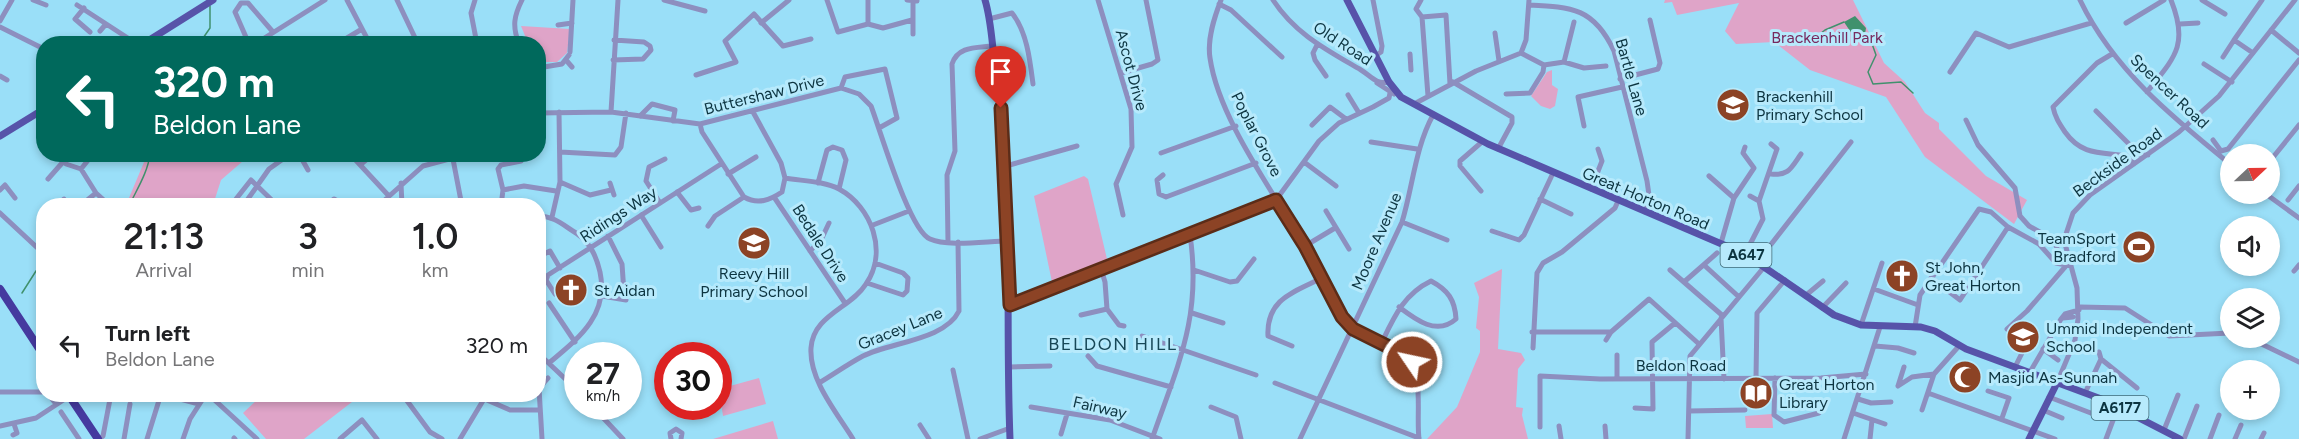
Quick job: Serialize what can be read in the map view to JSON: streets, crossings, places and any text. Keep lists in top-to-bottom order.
{
  "streets": {
    "main road": ["Great Horton Road", "A647", "A6177"],
    "street": [
      "Old Road",
      "Ascot Drive",
      "Bartle Lane",
      "Spencer Road",
      "Buttershaw Drive",
      "Poplar Grove",
      "Beckside Road",
      "Ridings Way",
      "Moore Avenue",
      "Bedale Drive",
      "Gracey Lane",
      "Beldon Road",
      "Fairway"
    ]
  },
  "crossings": [
    ["Old Road", "Great Horton Road"],
    ["Bartle Lane", "Great Horton Road"],
    ["Spencer Road", "Beckside Road"],
    ["Buttershaw Drive", "Gracey Lane"],
    ["Poplar Grove", "Moore Avenue"],
    ["Beckside Road", "Great Horton Road"],
    ["Great Horton Road", "Moore Avenue"]
  ],
  "districts": ["BELDON HILL"],
  "parks": ["Brackenhill Park"],
  "places": {
    "school or university": ["Brackenhill Primary School", "Reevy Hill Primary School", "Ummid Independent School"],
    "sports": ["TeamSport Bradford"],
    "church": ["St John, Great Horton", "St Aidan"],
    "mosque": ["Masjid As-Sunnah"],
    "library": ["Great Horton Library"]
  },
  "north": "right",
  "page": {
    "turn": ["320 m", "Beldon Lane"],
    "map_buttons": "+",
    "eta": [
      "21:13",
      "Arrival",
      "3",
      "min",
      "1.0",
      "km"
    ],
    "list": [
      {
        "name": "Turn left",
        "note": "Beldon Lane",
        "value": "320 m"
      }
    ],
    "speed": "27 km/h",
    "limit": "30"
  }
}
